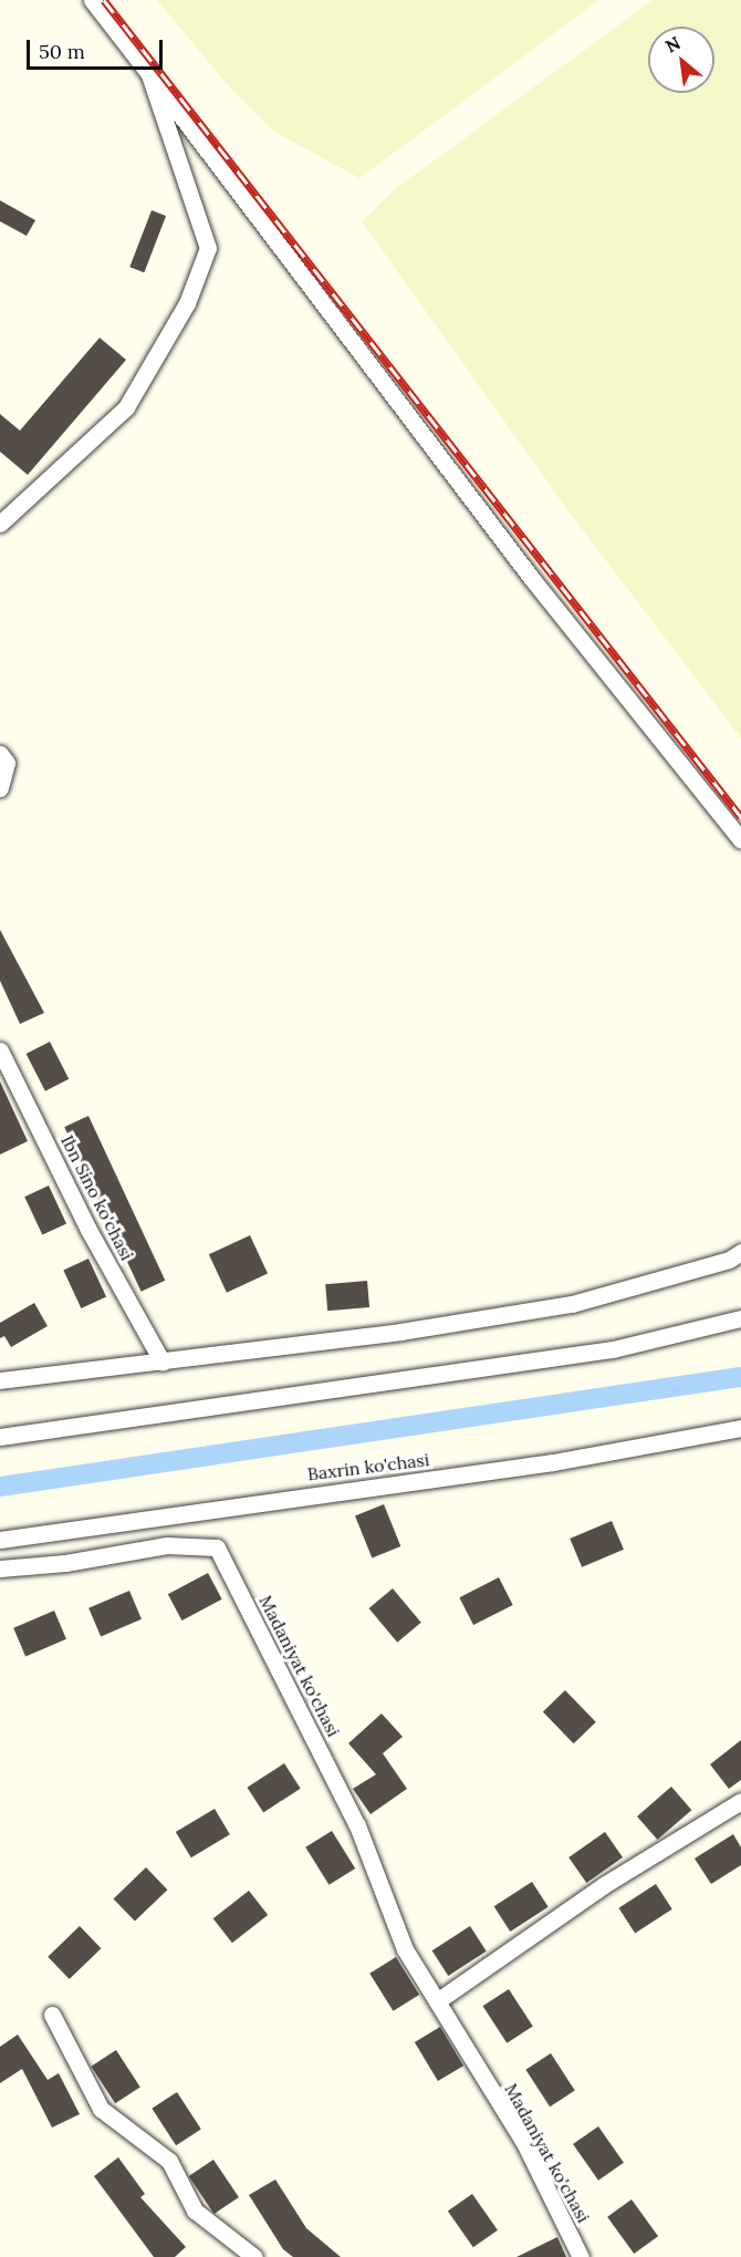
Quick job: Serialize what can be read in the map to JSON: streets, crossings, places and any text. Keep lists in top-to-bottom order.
{
  "streets": {
    "street": ["Ibn Sino ko'chasi", "Baxrin ko'chasi", "Madaniyat ko'chasi"]
  },
  "scale_bar": "50 m",
  "north": "top left"
}
